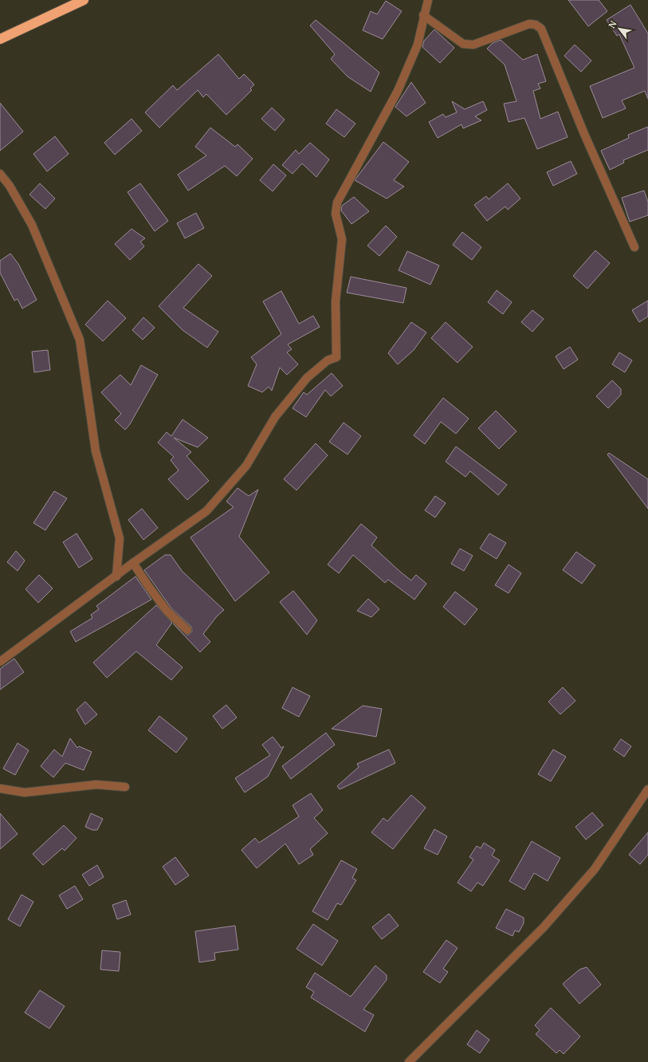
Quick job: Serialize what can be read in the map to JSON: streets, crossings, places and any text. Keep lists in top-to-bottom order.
{
  "north": "top left"
}
